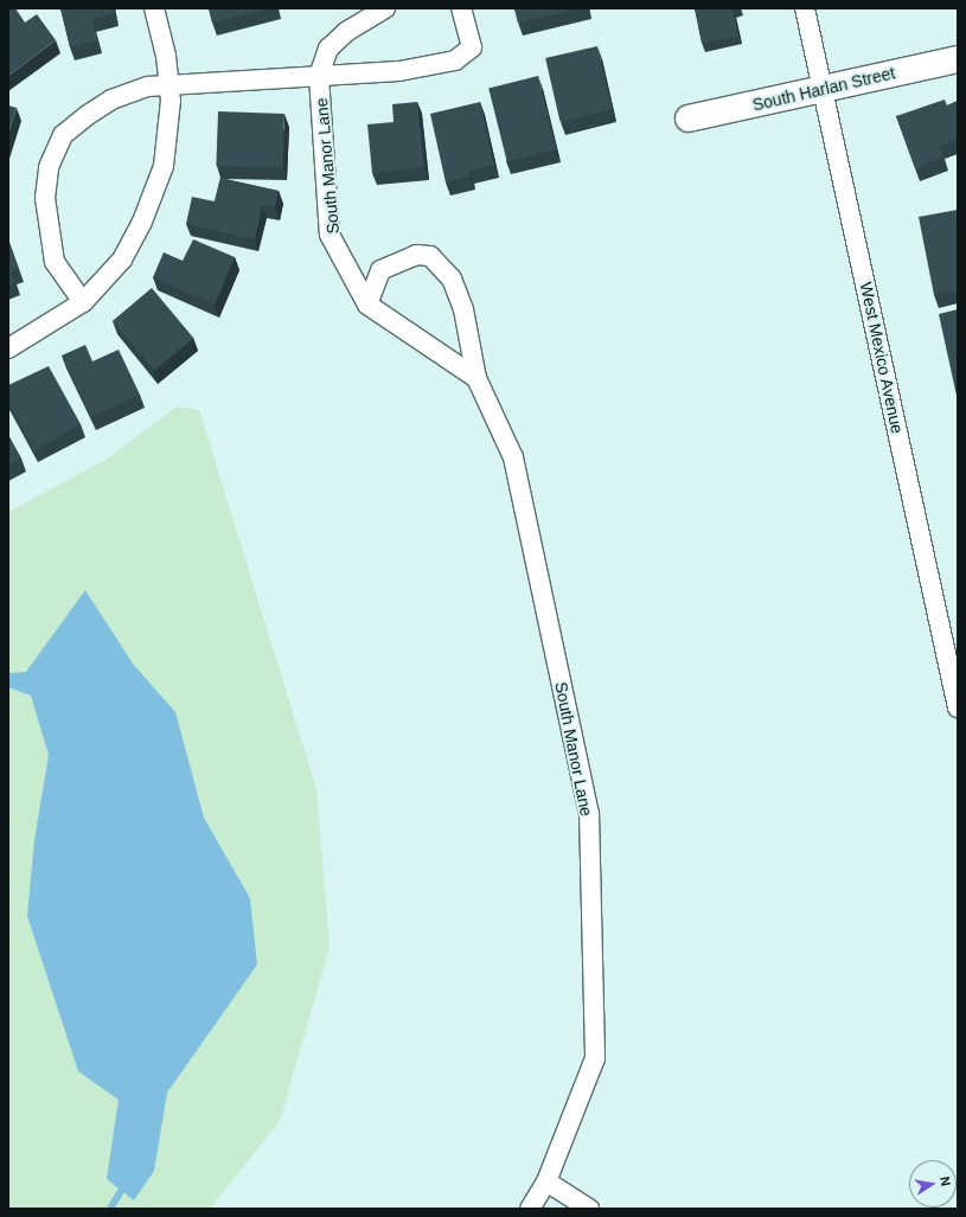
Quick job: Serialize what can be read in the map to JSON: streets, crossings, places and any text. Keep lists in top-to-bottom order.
{
  "streets": {
    "street": ["South Harlan Street", "South Manor Lane", "West Mexico Avenue"]
  },
  "crossings": [
    ["South Harlan Street", "West Mexico Avenue"]
  ],
  "north": "right"
}
